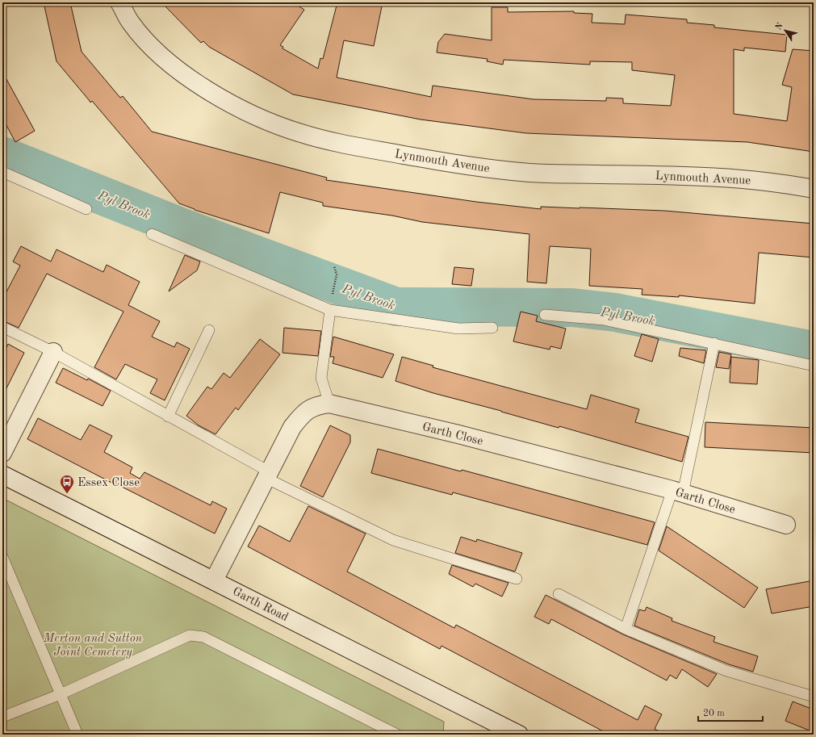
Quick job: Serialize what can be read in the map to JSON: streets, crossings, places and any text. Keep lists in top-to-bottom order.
{
  "streets": {
    "street": ["Lynmouth Avenue", "Garth Close", "Garth Road"]
  },
  "crossings": [
    ["Garth Close", "Garth Road"]
  ],
  "water": ["Pyl Brook"],
  "parks": ["Merton and Sutton Joint Cemetery"],
  "places": {
    "bus stop": ["Essex Close"]
  },
  "scale_bar": "20 m",
  "north": "top left"
}
